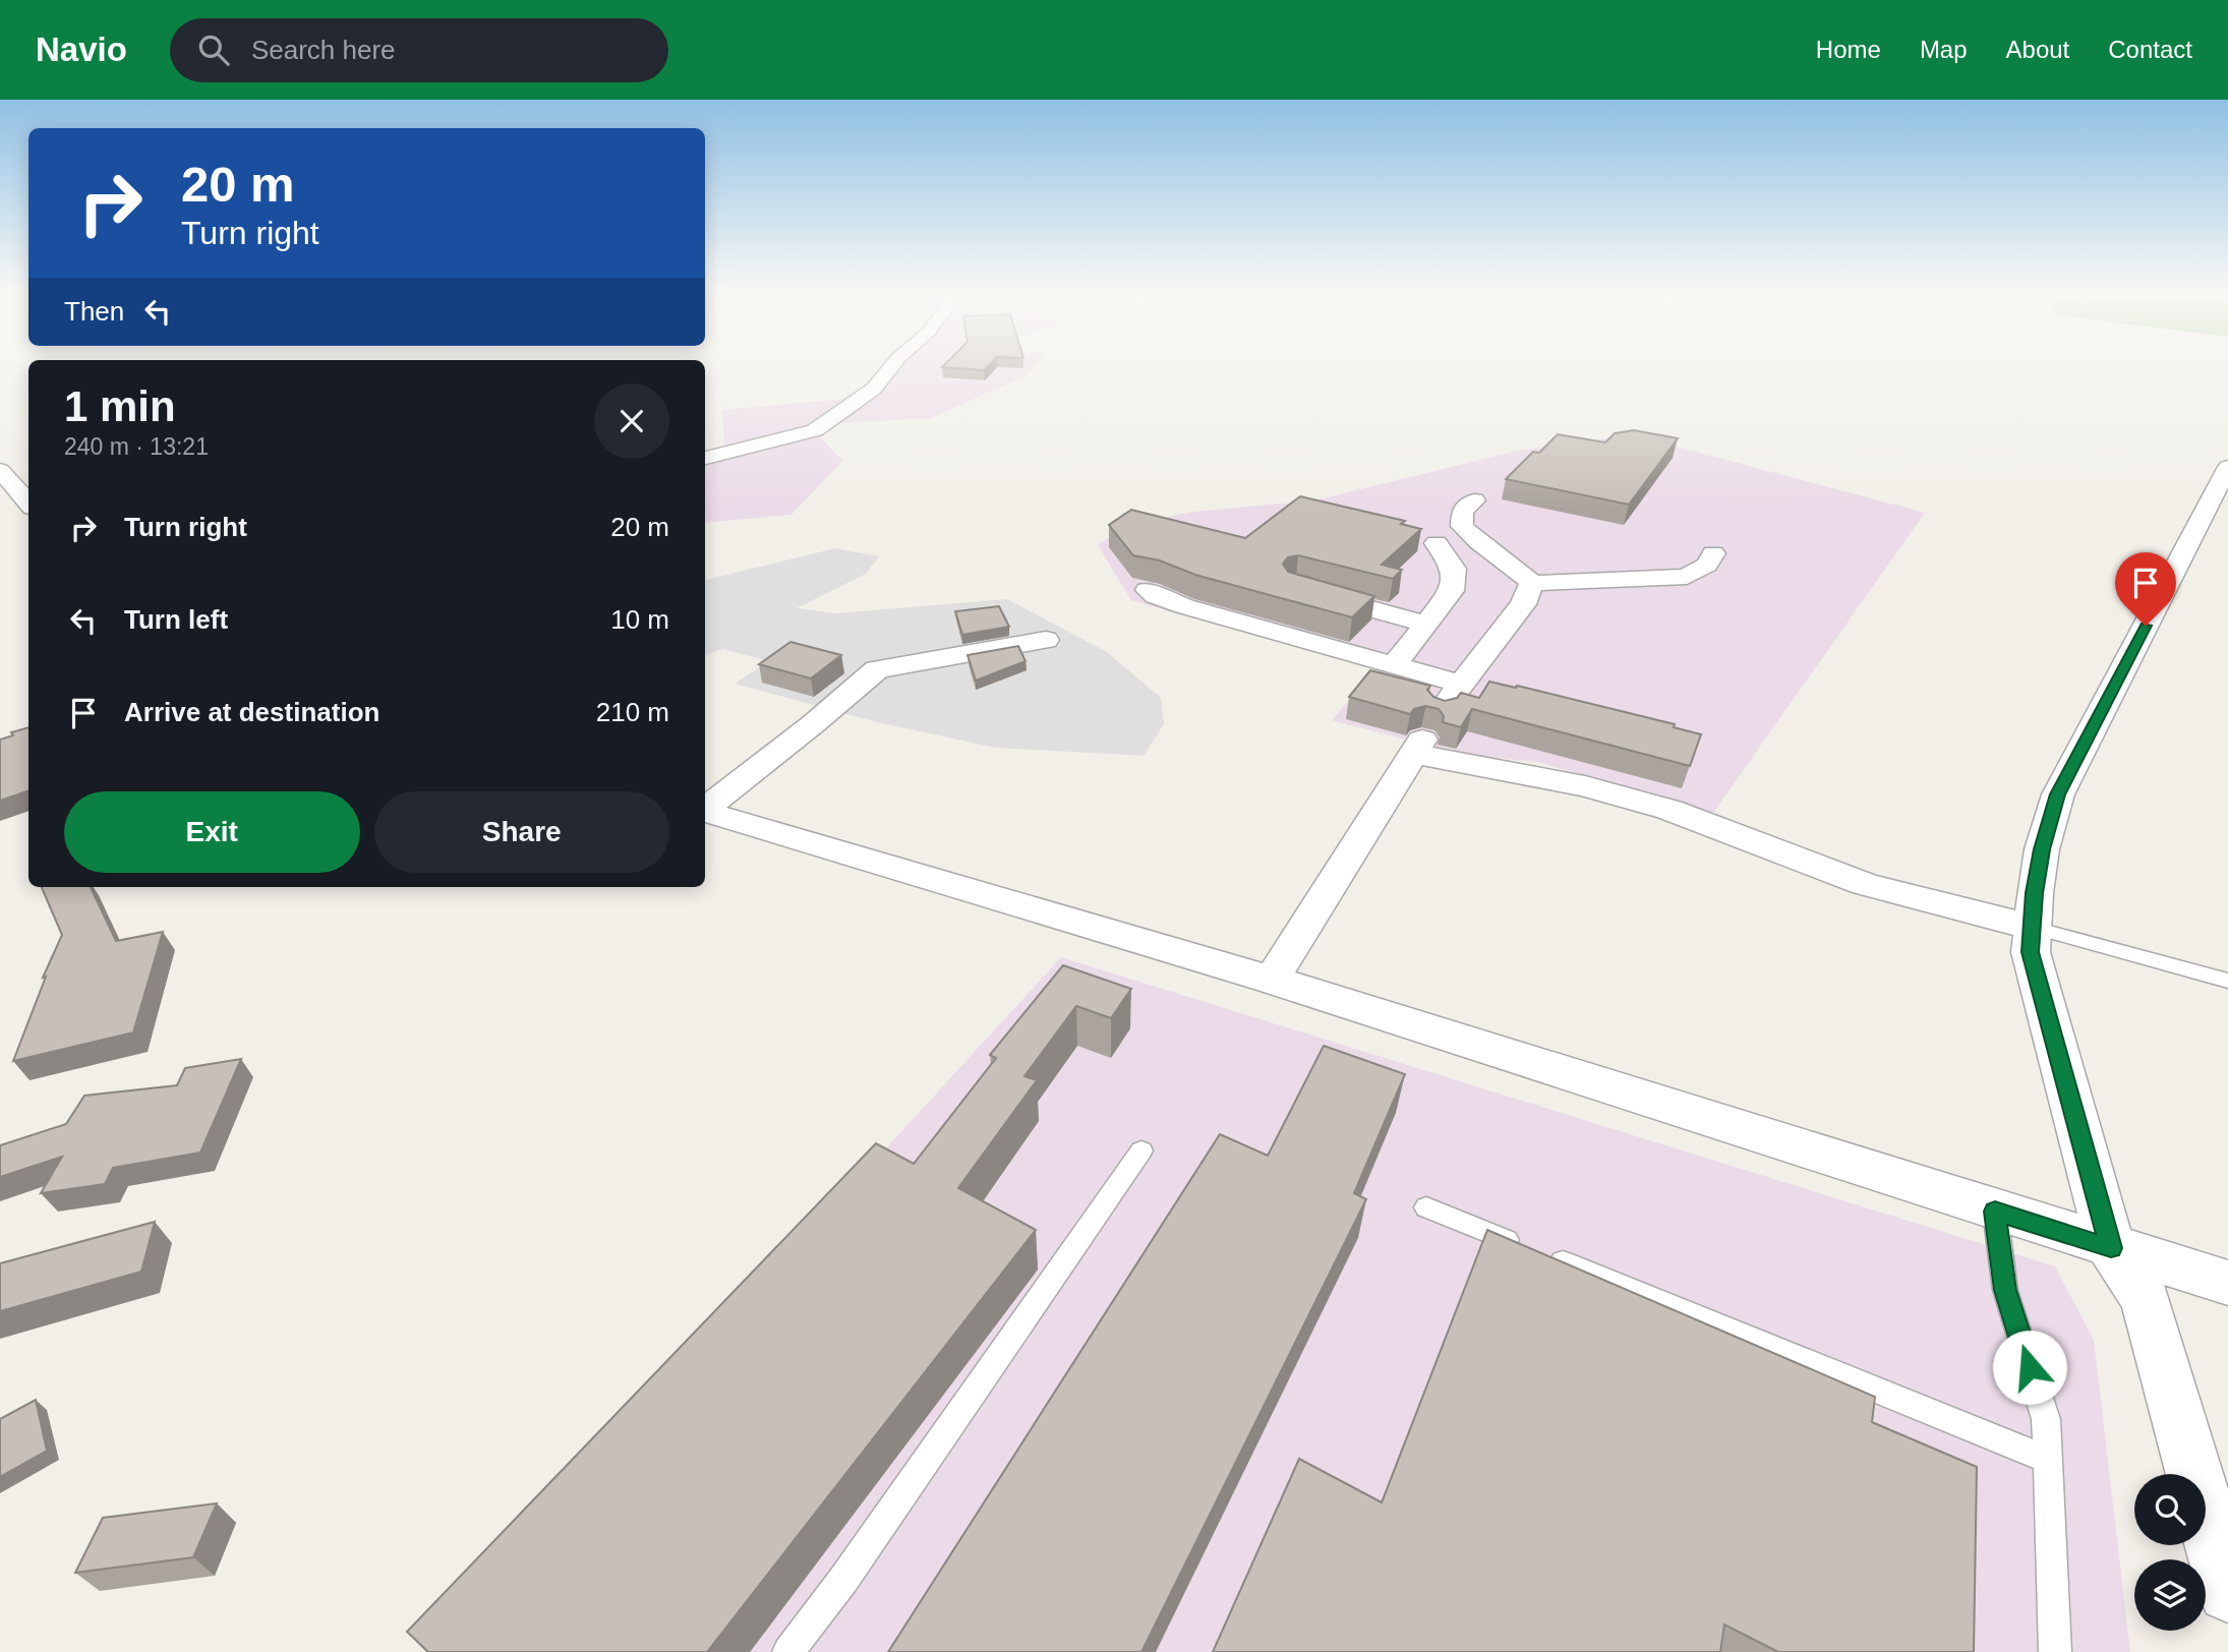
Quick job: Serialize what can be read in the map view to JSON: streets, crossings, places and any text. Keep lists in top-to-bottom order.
{
  "page": {
    "header": "Navio",
    "search": "Search here",
    "nav": [
      "Home",
      "Map",
      "About",
      "Contact"
    ],
    "turn": ["20 m", "Turn right"],
    "then": "Then",
    "heading": ["1 min", "240 m · 13:21"],
    "list": [
      {
        "name": "Turn right",
        "value": "20 m"
      },
      {
        "name": "Turn left",
        "value": "10 m"
      },
      {
        "name": "Arrive at destination",
        "value": "210 m"
      }
    ],
    "buttons": ["Exit", "Share"]
  }
}
